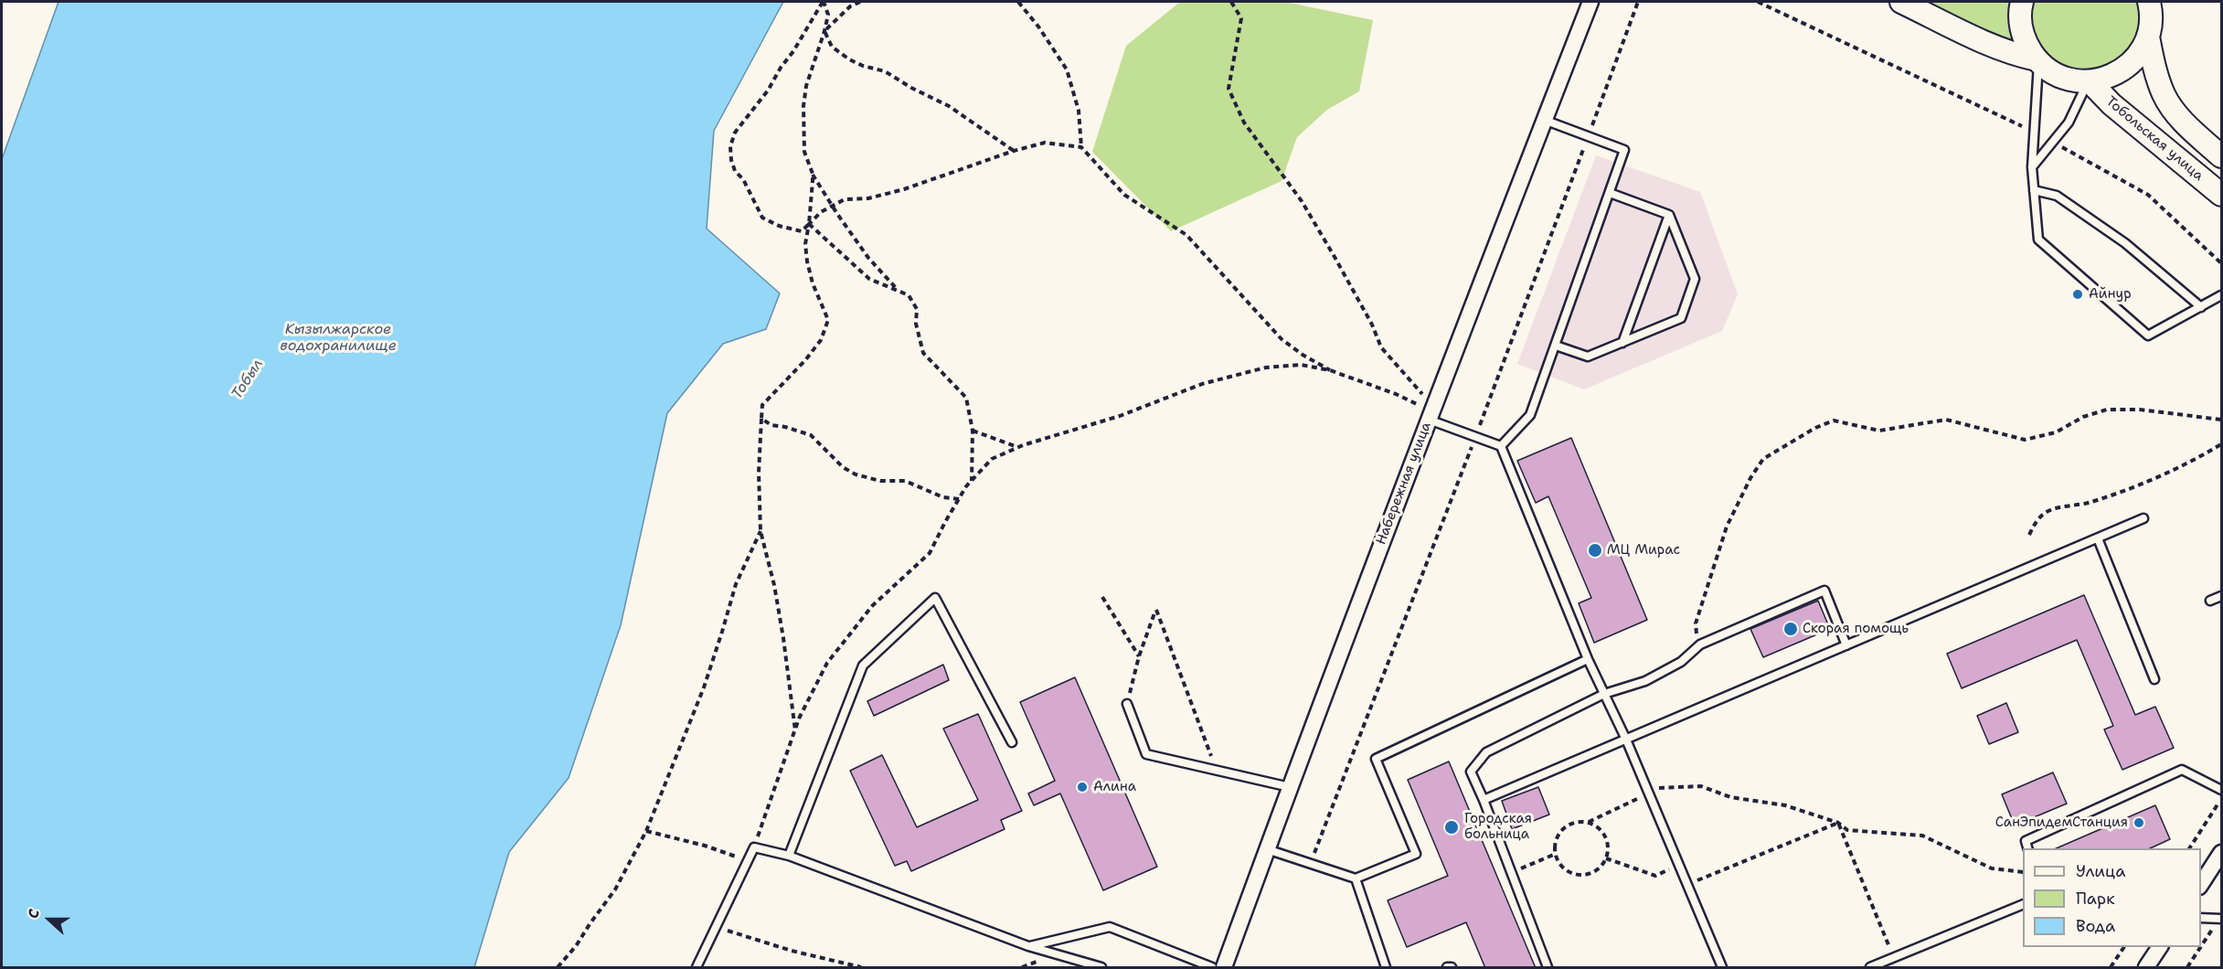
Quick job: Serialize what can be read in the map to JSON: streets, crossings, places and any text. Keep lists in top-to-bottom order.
{
  "streets": {
    "street": ["Тобольская улица", "Набережная улица"]
  },
  "water": ["Кызылжарское водохранилище", "Тобыл"],
  "places": [
    "Айнур",
    "МЦ Мирас",
    "Скорая помощь",
    "Алина",
    "СанЭпидемСтанция",
    "Городская больница"
  ],
  "legend": ["Улица", "Парк", "Вода"],
  "north": "left"
}
